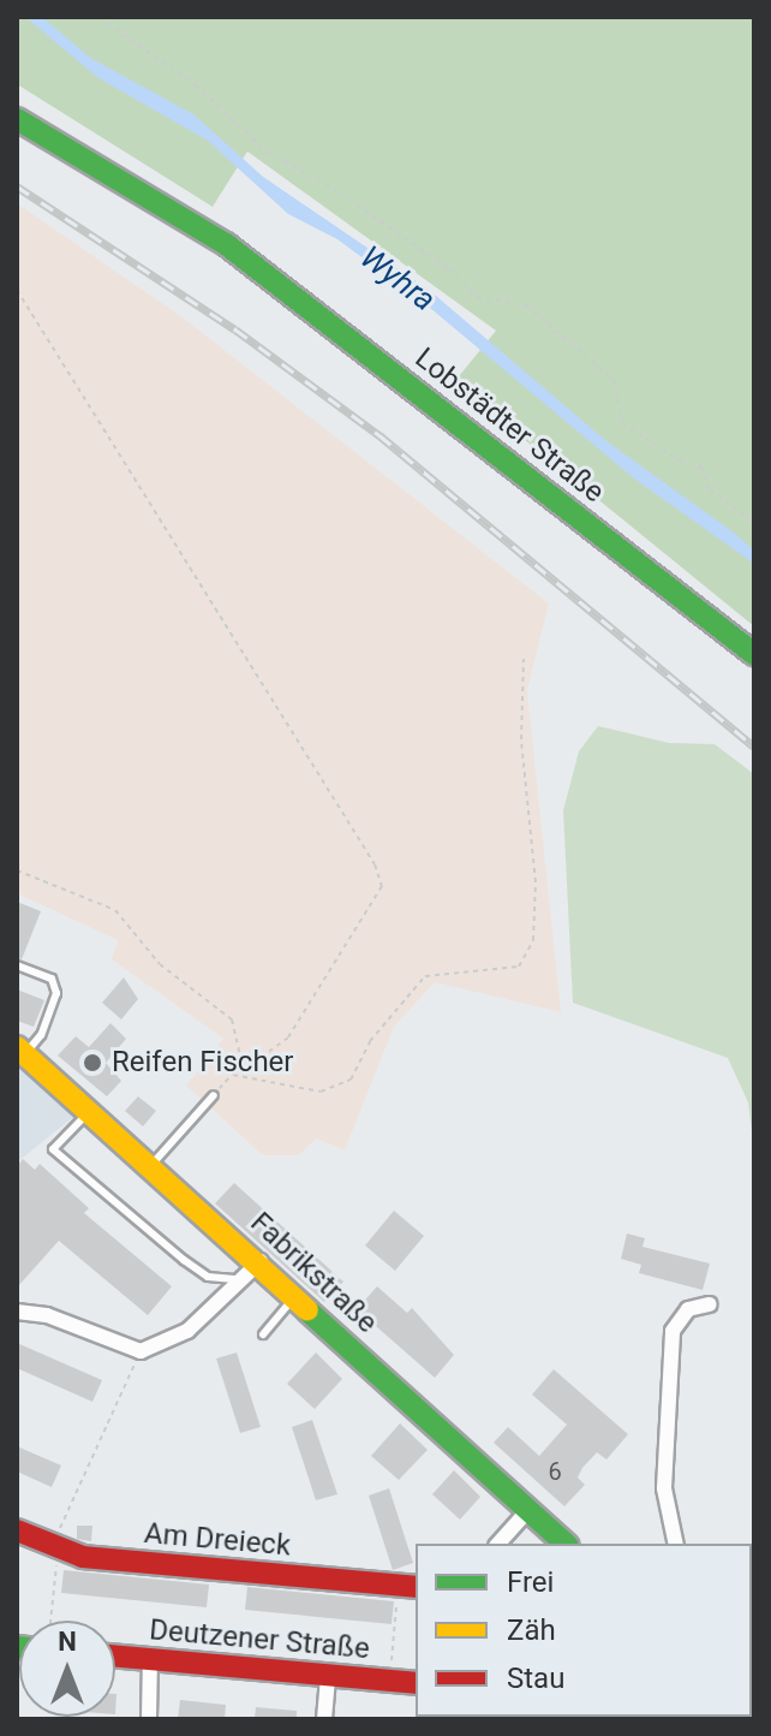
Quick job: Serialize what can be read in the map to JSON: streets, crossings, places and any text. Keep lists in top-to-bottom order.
{
  "streets": {
    "main road": [
      "Lobstädter Straße",
      "Fabrikstraße",
      "Am Dreieck",
      "Deutzener Straße"
    ]
  },
  "water": ["Wyhra"],
  "places": ["Reifen Fischer"],
  "house_numbers": ["6"],
  "legend": ["Frei", "Zäh", "Stau"],
  "north": "top"
}
